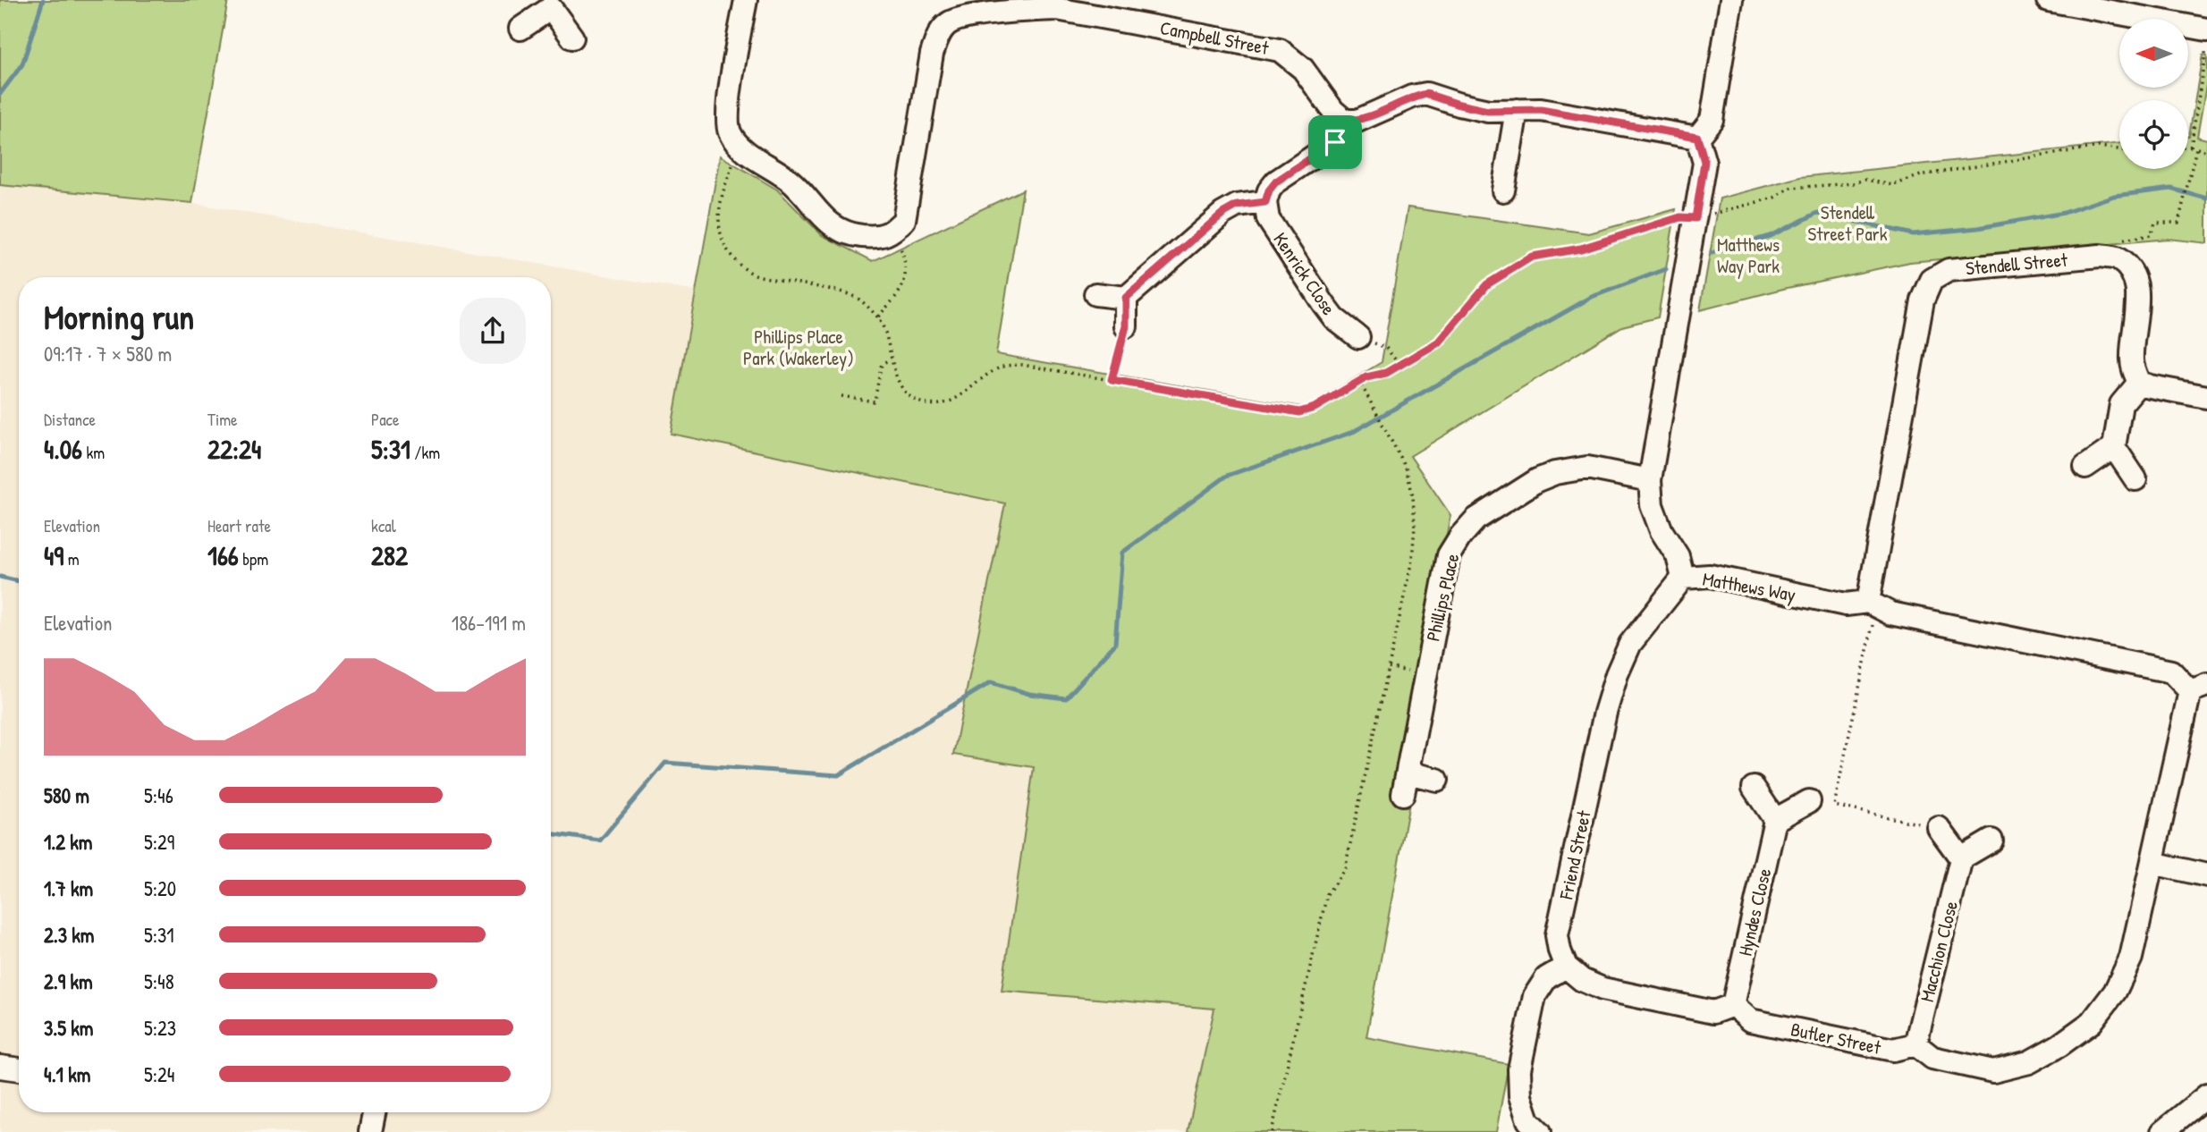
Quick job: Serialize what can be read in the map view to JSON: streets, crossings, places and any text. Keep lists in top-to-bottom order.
{
  "streets": {
    "street": [
      "Campbell Street",
      "Stendell Street",
      "Kenrick Close",
      "Matthews Way",
      "Phillips Place",
      "Friend Street",
      "Hyndes Close",
      "Macchion Close",
      "Butler Street"
    ]
  },
  "crossings": [
    ["Stendell Street", "Matthews Way"],
    ["Matthews Way", "Phillips Place"],
    ["Matthews Way", "Friend Street"],
    ["Hyndes Close", "Butler Street"],
    ["Macchion Close", "Butler Street"]
  ],
  "parks": ["Stendell Street Park", "Matthews Way Park", "Phillips Place Park (Wakerley)"],
  "north": "left",
  "page": {
    "heading": ["Morning run", "09:17 · 7 × 580 m"],
    "stats": [
      ["Distance", "4.06 km"],
      ["Time", "22:24"],
      ["Pace", "5:31 /km"],
      ["Elevation", "49 m"],
      ["Heart rate", "166 bpm"],
      ["kcal", "282"]
    ],
    "chart": ["Elevation", "186–191 m"],
    "list": [
      {
        "name": "580 m",
        "note": "5:46"
      },
      {
        "name": "1.2 km",
        "note": "5:29"
      },
      {
        "name": "1.7 km",
        "note": "5:20"
      },
      {
        "name": "2.3 km",
        "note": "5:31"
      },
      {
        "name": "2.9 km",
        "note": "5:48"
      },
      {
        "name": "3.5 km",
        "note": "5:23"
      },
      {
        "name": "4.1 km",
        "note": "5:24"
      }
    ]
  }
}
